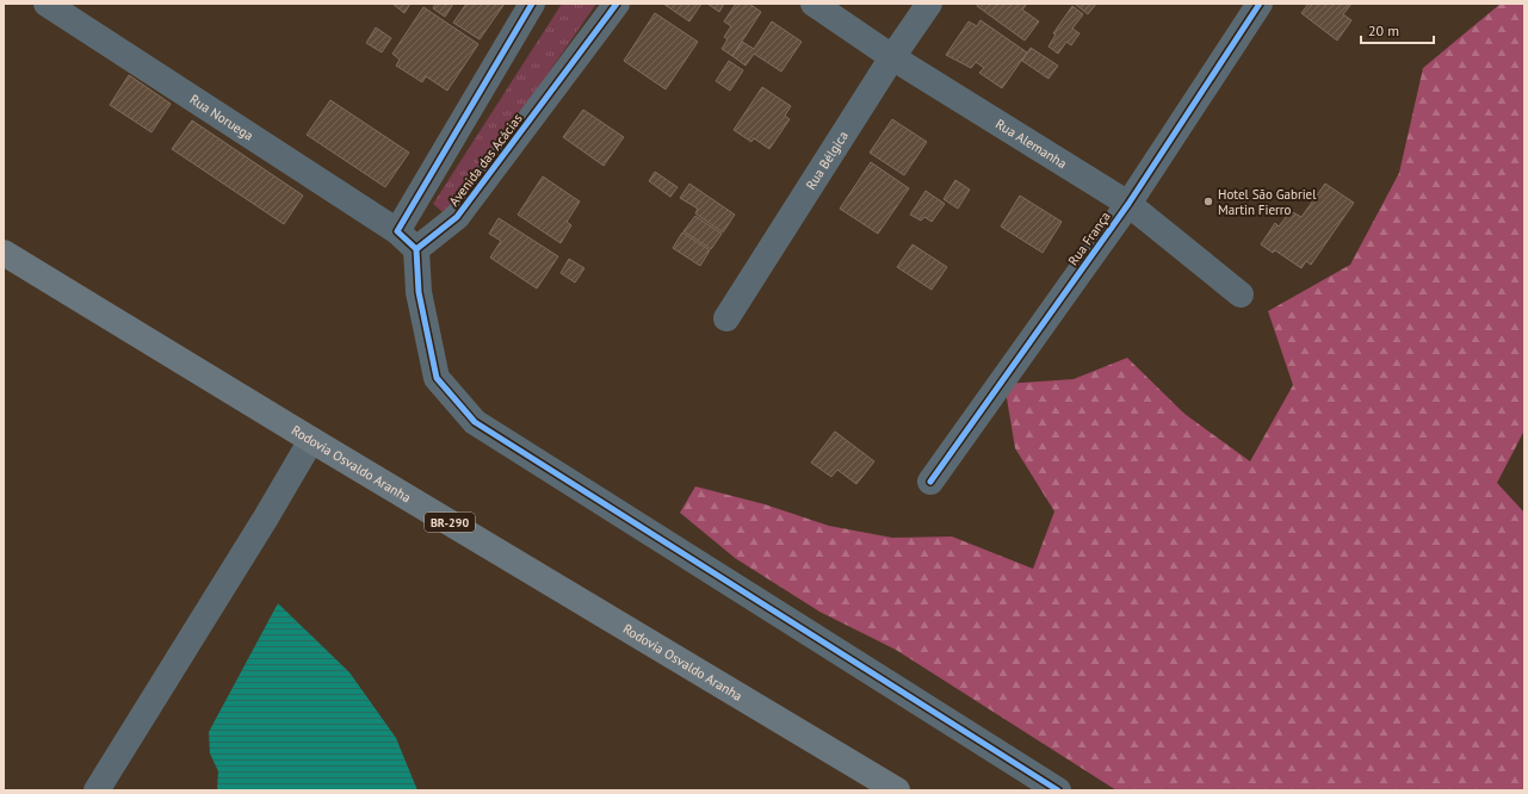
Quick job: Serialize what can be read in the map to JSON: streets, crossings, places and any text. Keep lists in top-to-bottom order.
{
  "streets": {
    "highway": ["Rodovia Osvaldo Aranha", "BR-290"],
    "street": [
      "Rua Noruega",
      "Rua Alemanha",
      "Avenida das Acácias",
      "Rua Bélgica",
      "Rua França"
    ]
  },
  "crossings": [
    ["Rua Alemanha", "Rua Bélgica"],
    ["Rua Alemanha", "Rua França"]
  ],
  "places": ["Hotel São Gabriel Martin Fierro"],
  "scale_bar": "20 m"
}
